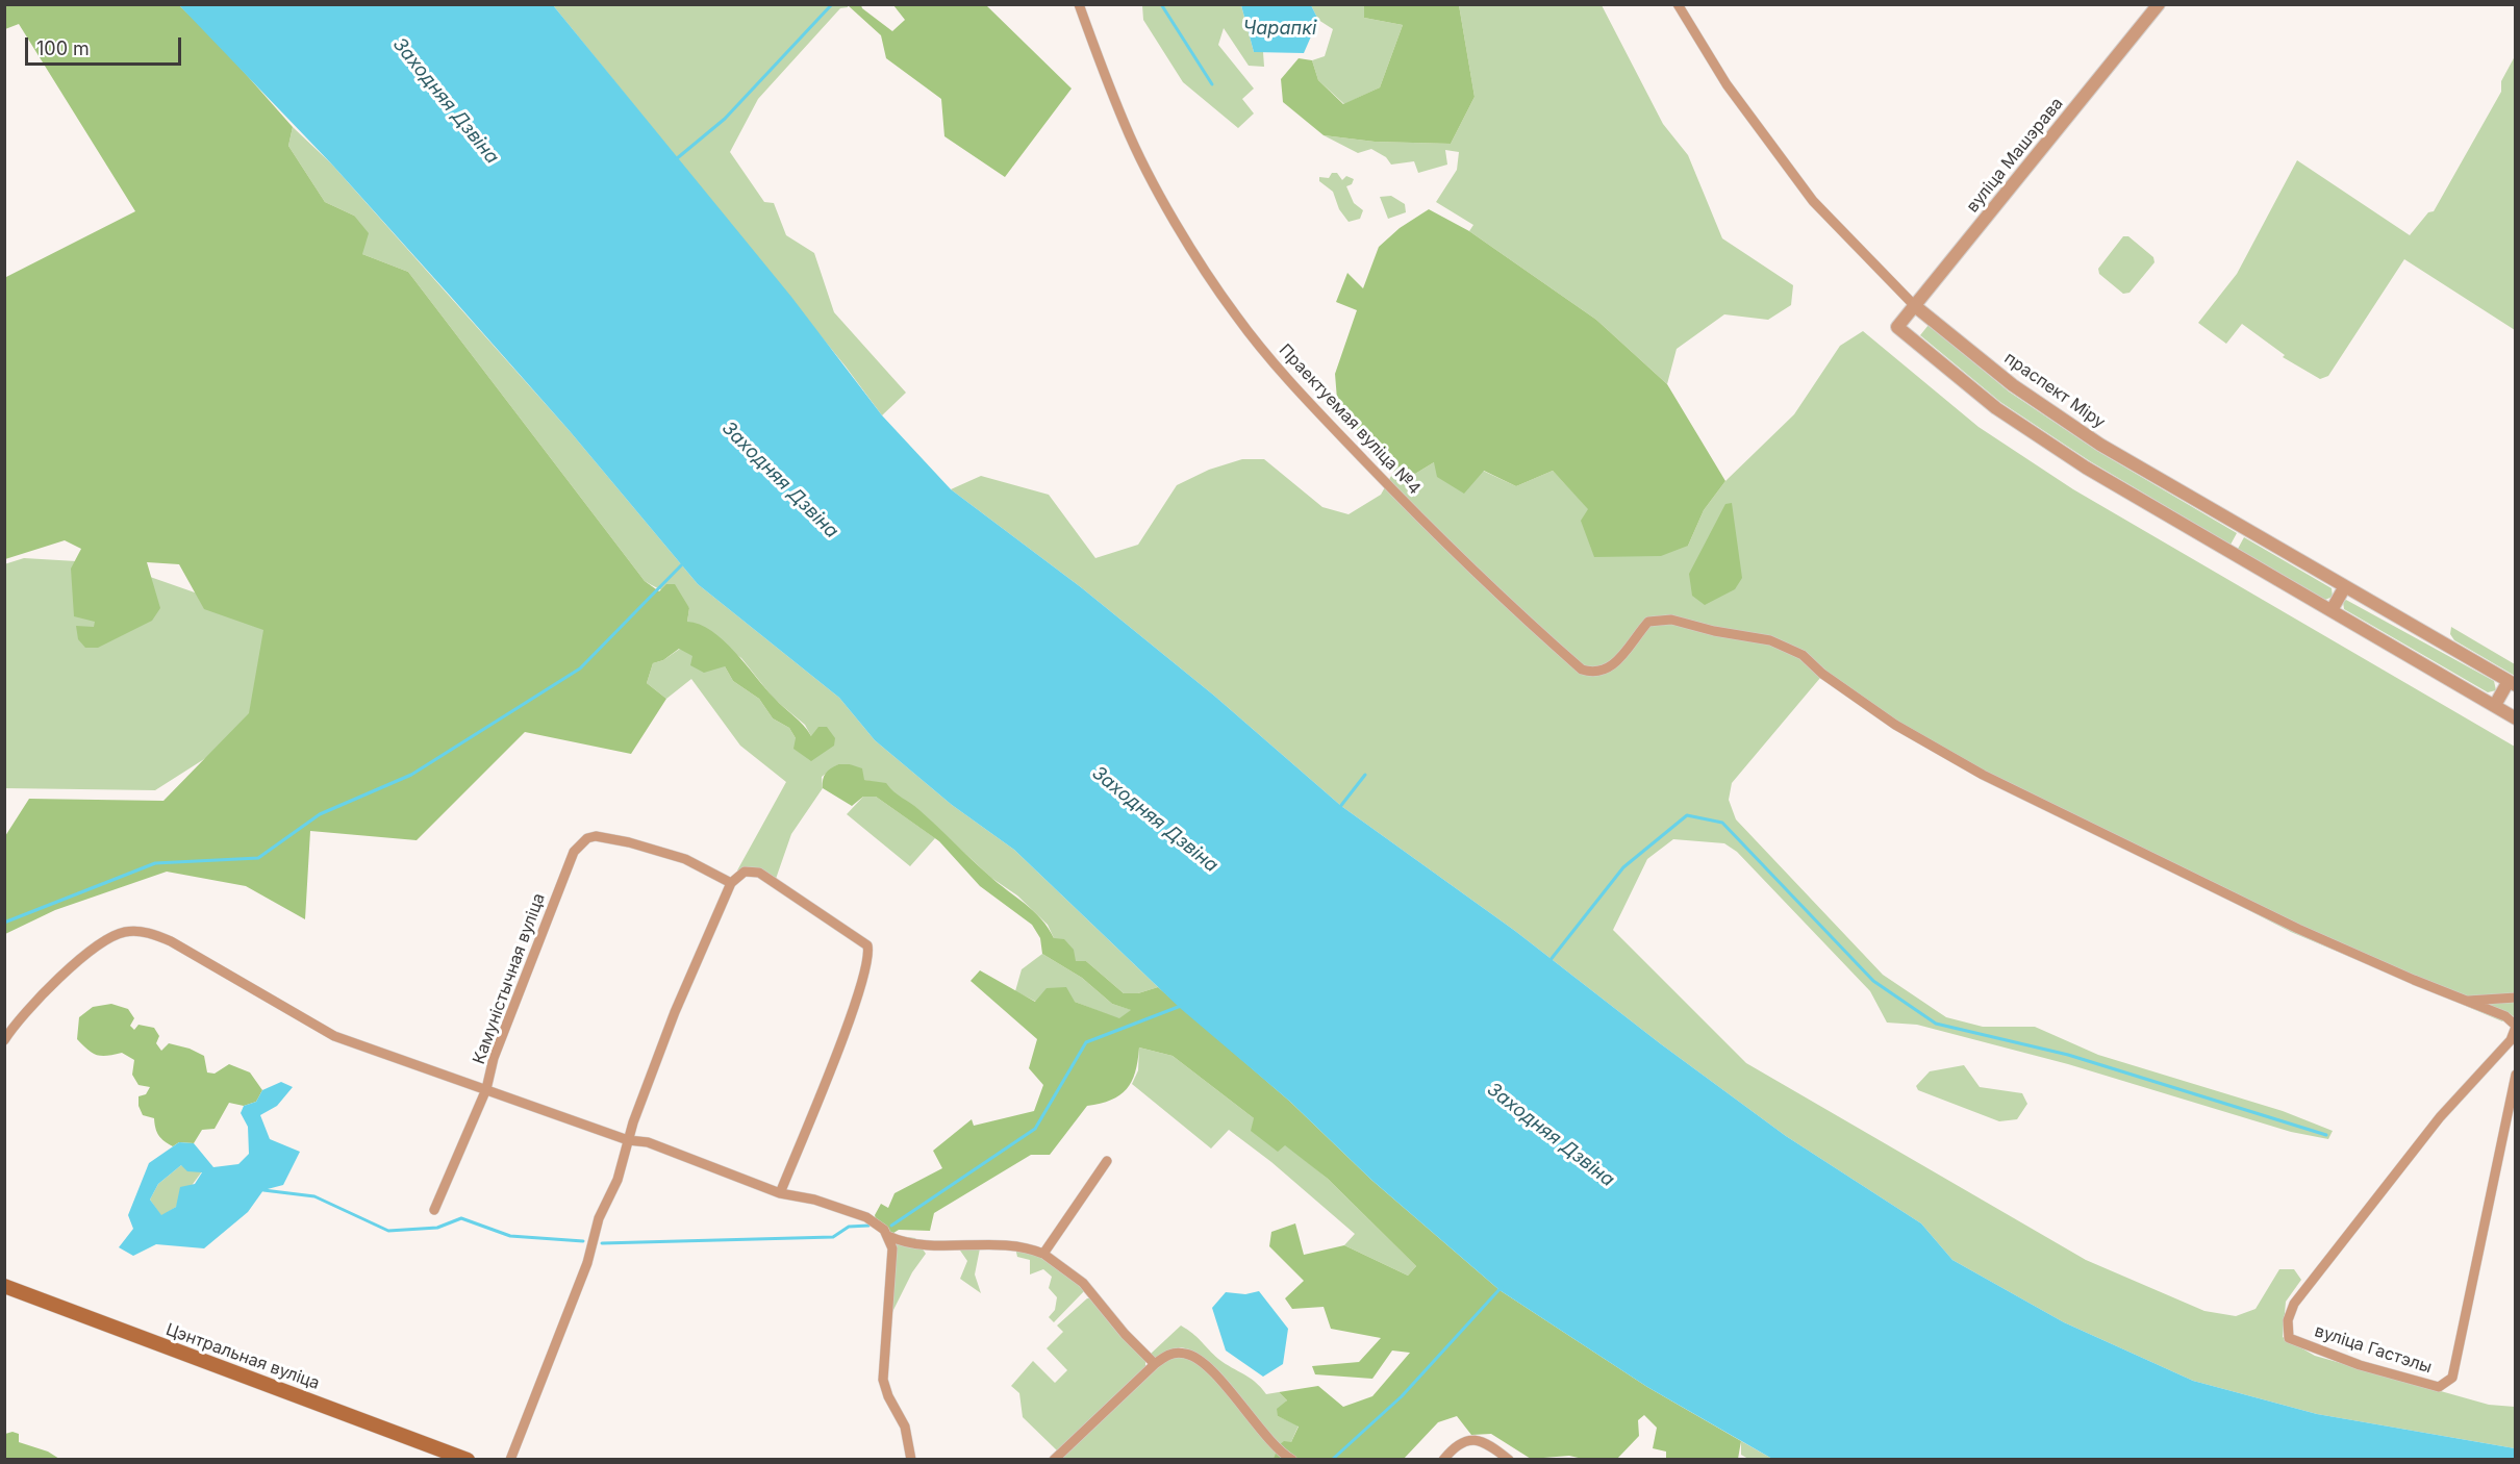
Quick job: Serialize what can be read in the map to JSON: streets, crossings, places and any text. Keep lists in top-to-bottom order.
{
  "streets": {
    "main road": ["Цэнтральная вуліца"],
    "street": [
      "вуліца Машэрава",
      "праспект Міру",
      "Праектуемая вуліца №4",
      "Камуністычная вуліца",
      "вуліца Гастэлы"
    ]
  },
  "crossings": [
    ["вуліца Машэрава", "праспект Міру"]
  ],
  "water": ["Чарапкі", "Заходняя Дзвіна"],
  "scale_bar": "100 m"
}
